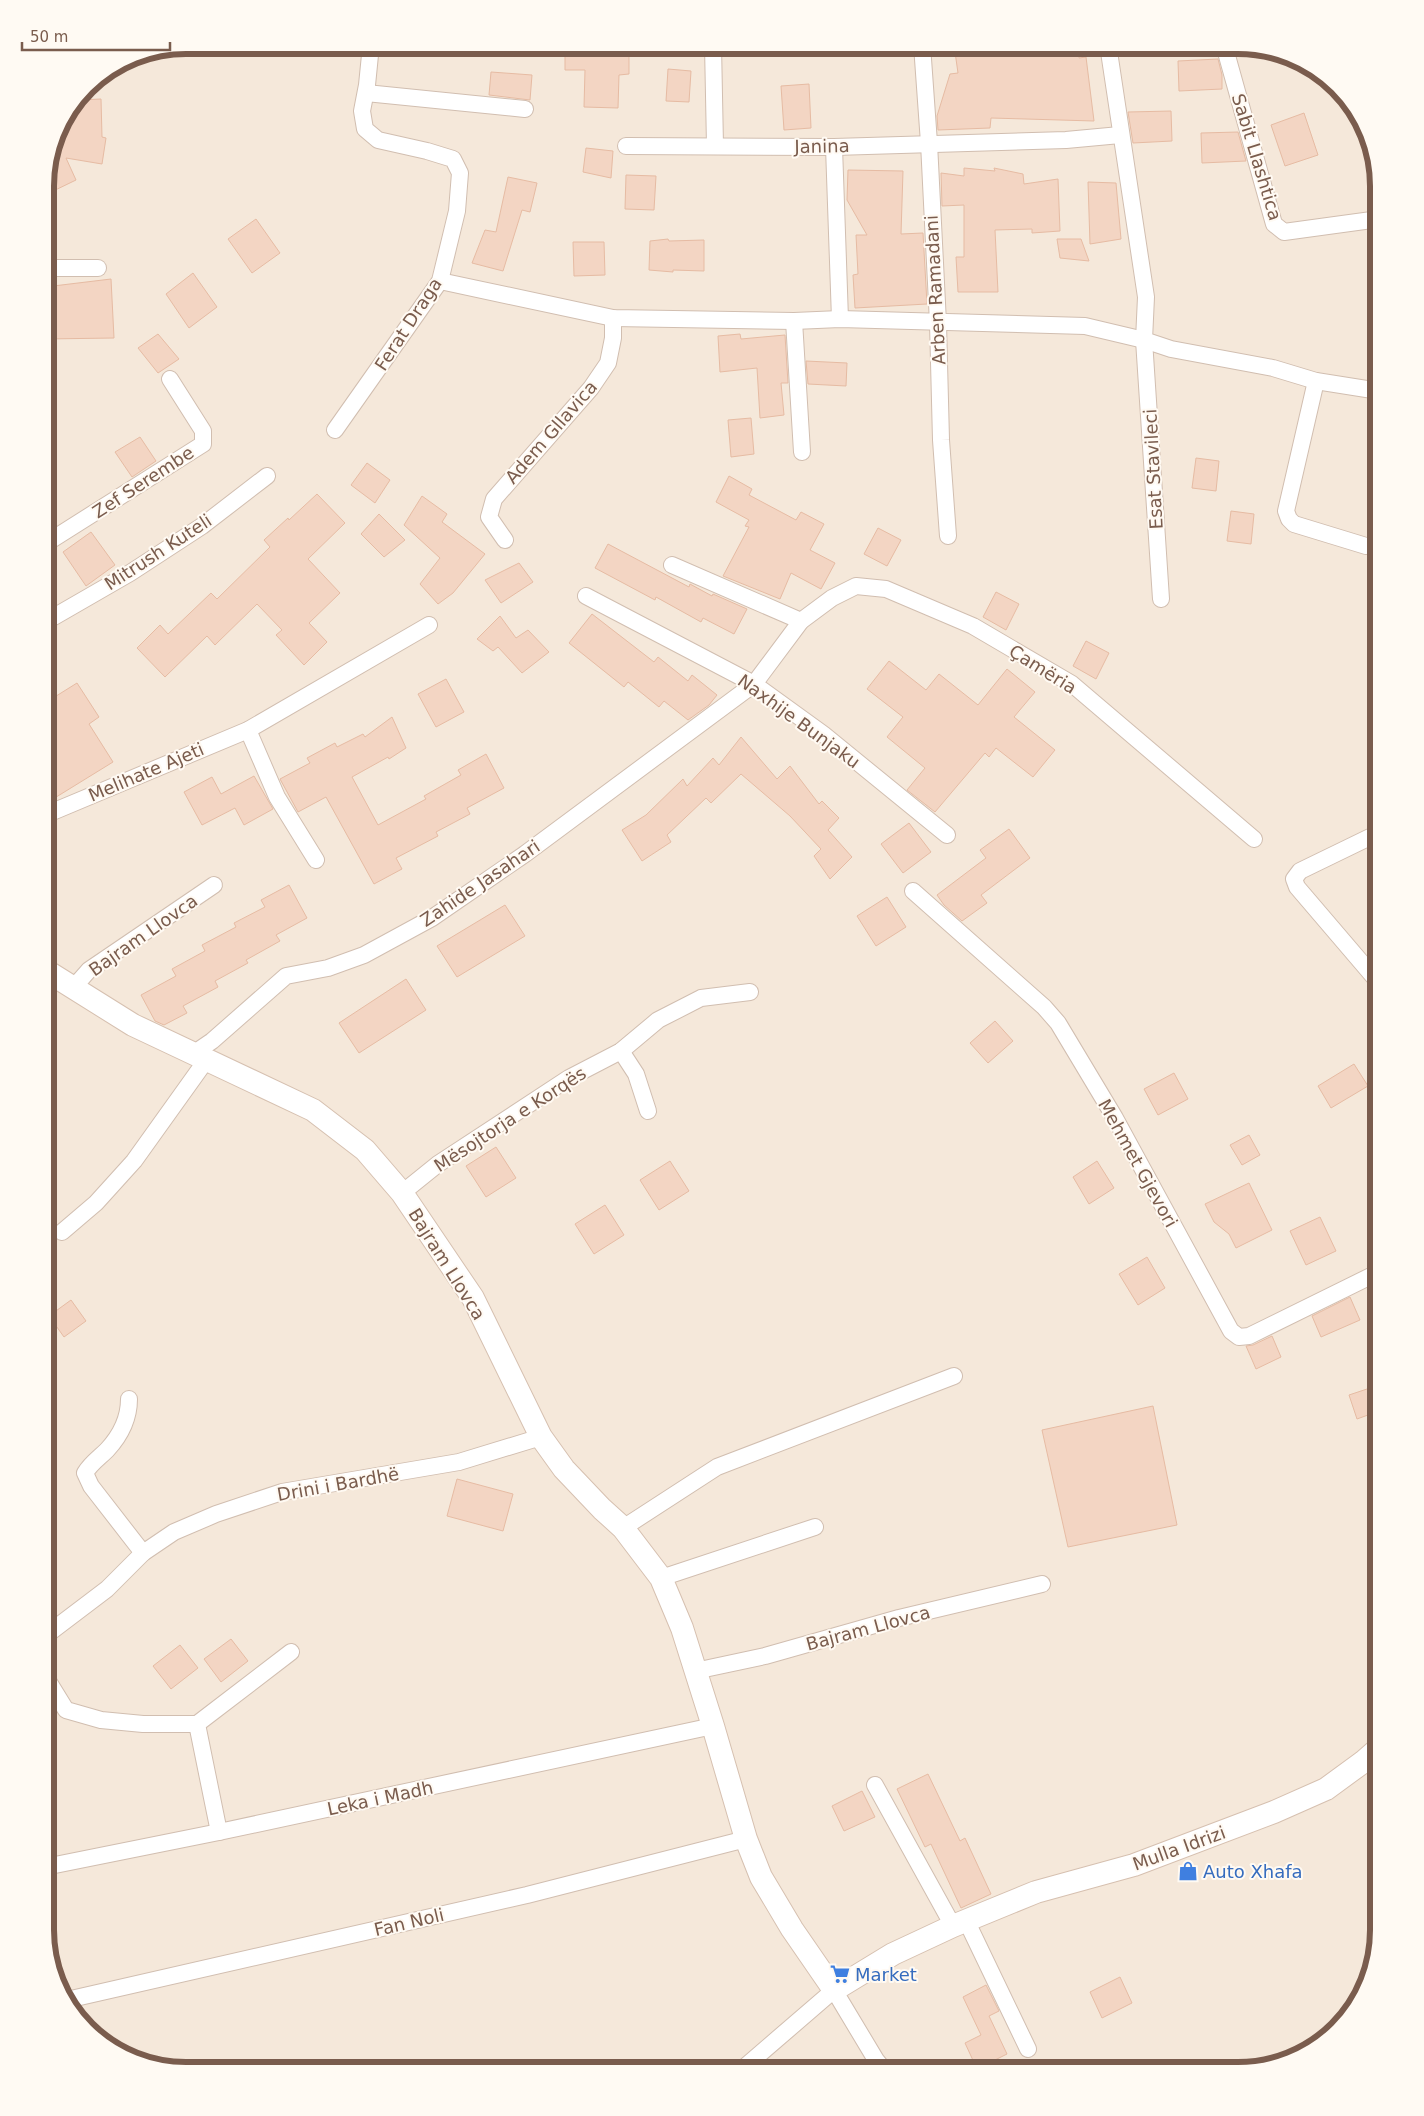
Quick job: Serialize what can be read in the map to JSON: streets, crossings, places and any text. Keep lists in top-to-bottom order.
{
  "streets": {
    "street": [
      "Janina",
      "Sabit Llashtica",
      "Arben Ramadani",
      "Ferat Draga",
      "Adem Gllavica",
      "Esat Stavileci",
      "Zef Serembe",
      "Mitrush Kuteli",
      "Çamëria",
      "Naxhije Bunjaku",
      "Melihate Ajeti",
      "Zahide Jasahari",
      "Bajram Llovca",
      "Mësojtorja e Korqës",
      "Mehmet Gjevori",
      "Drini i Bardhë",
      "Leka i Madh",
      "Mulla Idrizi",
      "Fan Noli"
    ]
  },
  "crossings": [
    ["Janina", "Arben Ramadani"],
    ["Çamëria", "Naxhije Bunjaku"],
    ["Çamëria", "Zahide Jasahari"],
    ["Naxhije Bunjaku", "Zahide Jasahari"],
    ["Zahide Jasahari", "Bajram Llovca"],
    ["Bajram Llovca", "Mësojtorja e Korqës"],
    ["Bajram Llovca", "Drini i Bardhë"],
    ["Bajram Llovca", "Leka i Madh"],
    ["Bajram Llovca", "Mulla Idrizi"],
    ["Bajram Llovca", "Fan Noli"]
  ],
  "places": {
    "shop": ["Auto Xhafa"],
    "supermarket": ["Market"]
  },
  "scale_bar": "50 m"
}
